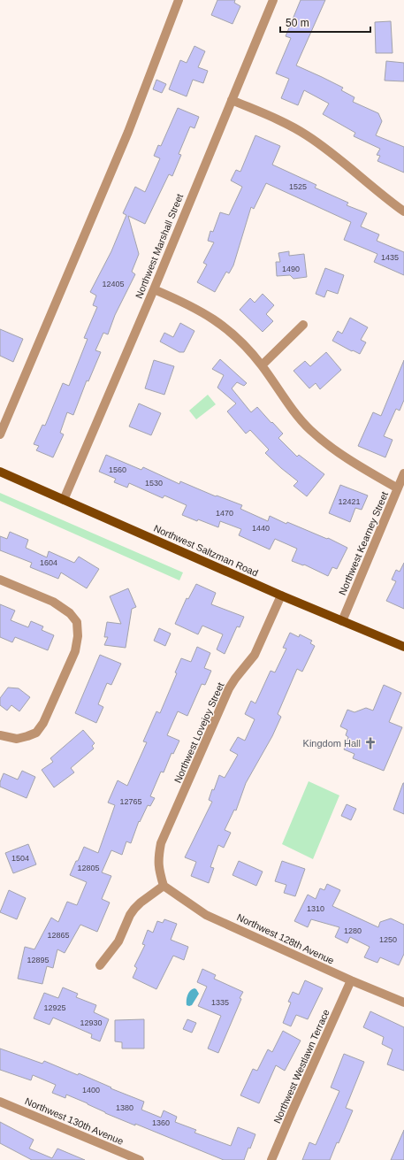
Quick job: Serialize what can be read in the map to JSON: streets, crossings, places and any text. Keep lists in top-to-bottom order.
{
  "streets": {
    "main road": ["Northwest Saltzman Road"],
    "street": [
      "Northwest Marshall Street",
      "Northwest Kearney Street",
      "Northwest Lovejoy Street",
      "Northwest 128th Avenue",
      "Northwest Westlawn Terrace",
      "Northwest 130th Avenue"
    ]
  },
  "crossings": [
    ["Northwest Marshall Street", "Northwest Saltzman Road"],
    ["Northwest Kearney Street", "Northwest Saltzman Road"],
    ["Northwest Saltzman Road", "Northwest Lovejoy Street"],
    ["Northwest Lovejoy Street", "Northwest 128th Avenue"],
    ["Northwest 128th Avenue", "Northwest Westlawn Terrace"]
  ],
  "places": {
    "church": ["Kingdom Hall"]
  },
  "house_numbers": [
    "1525",
    "1435",
    "1490",
    "12405",
    "1560",
    "1530",
    "12421",
    "1470",
    "1440",
    "1604",
    "12765",
    "1504",
    "12805",
    "1310",
    "1280",
    "12865",
    "1250",
    "12895",
    "1335",
    "12925",
    "12930",
    "1400",
    "1380",
    "1360"
  ],
  "scale_bar": "50 m"
}
